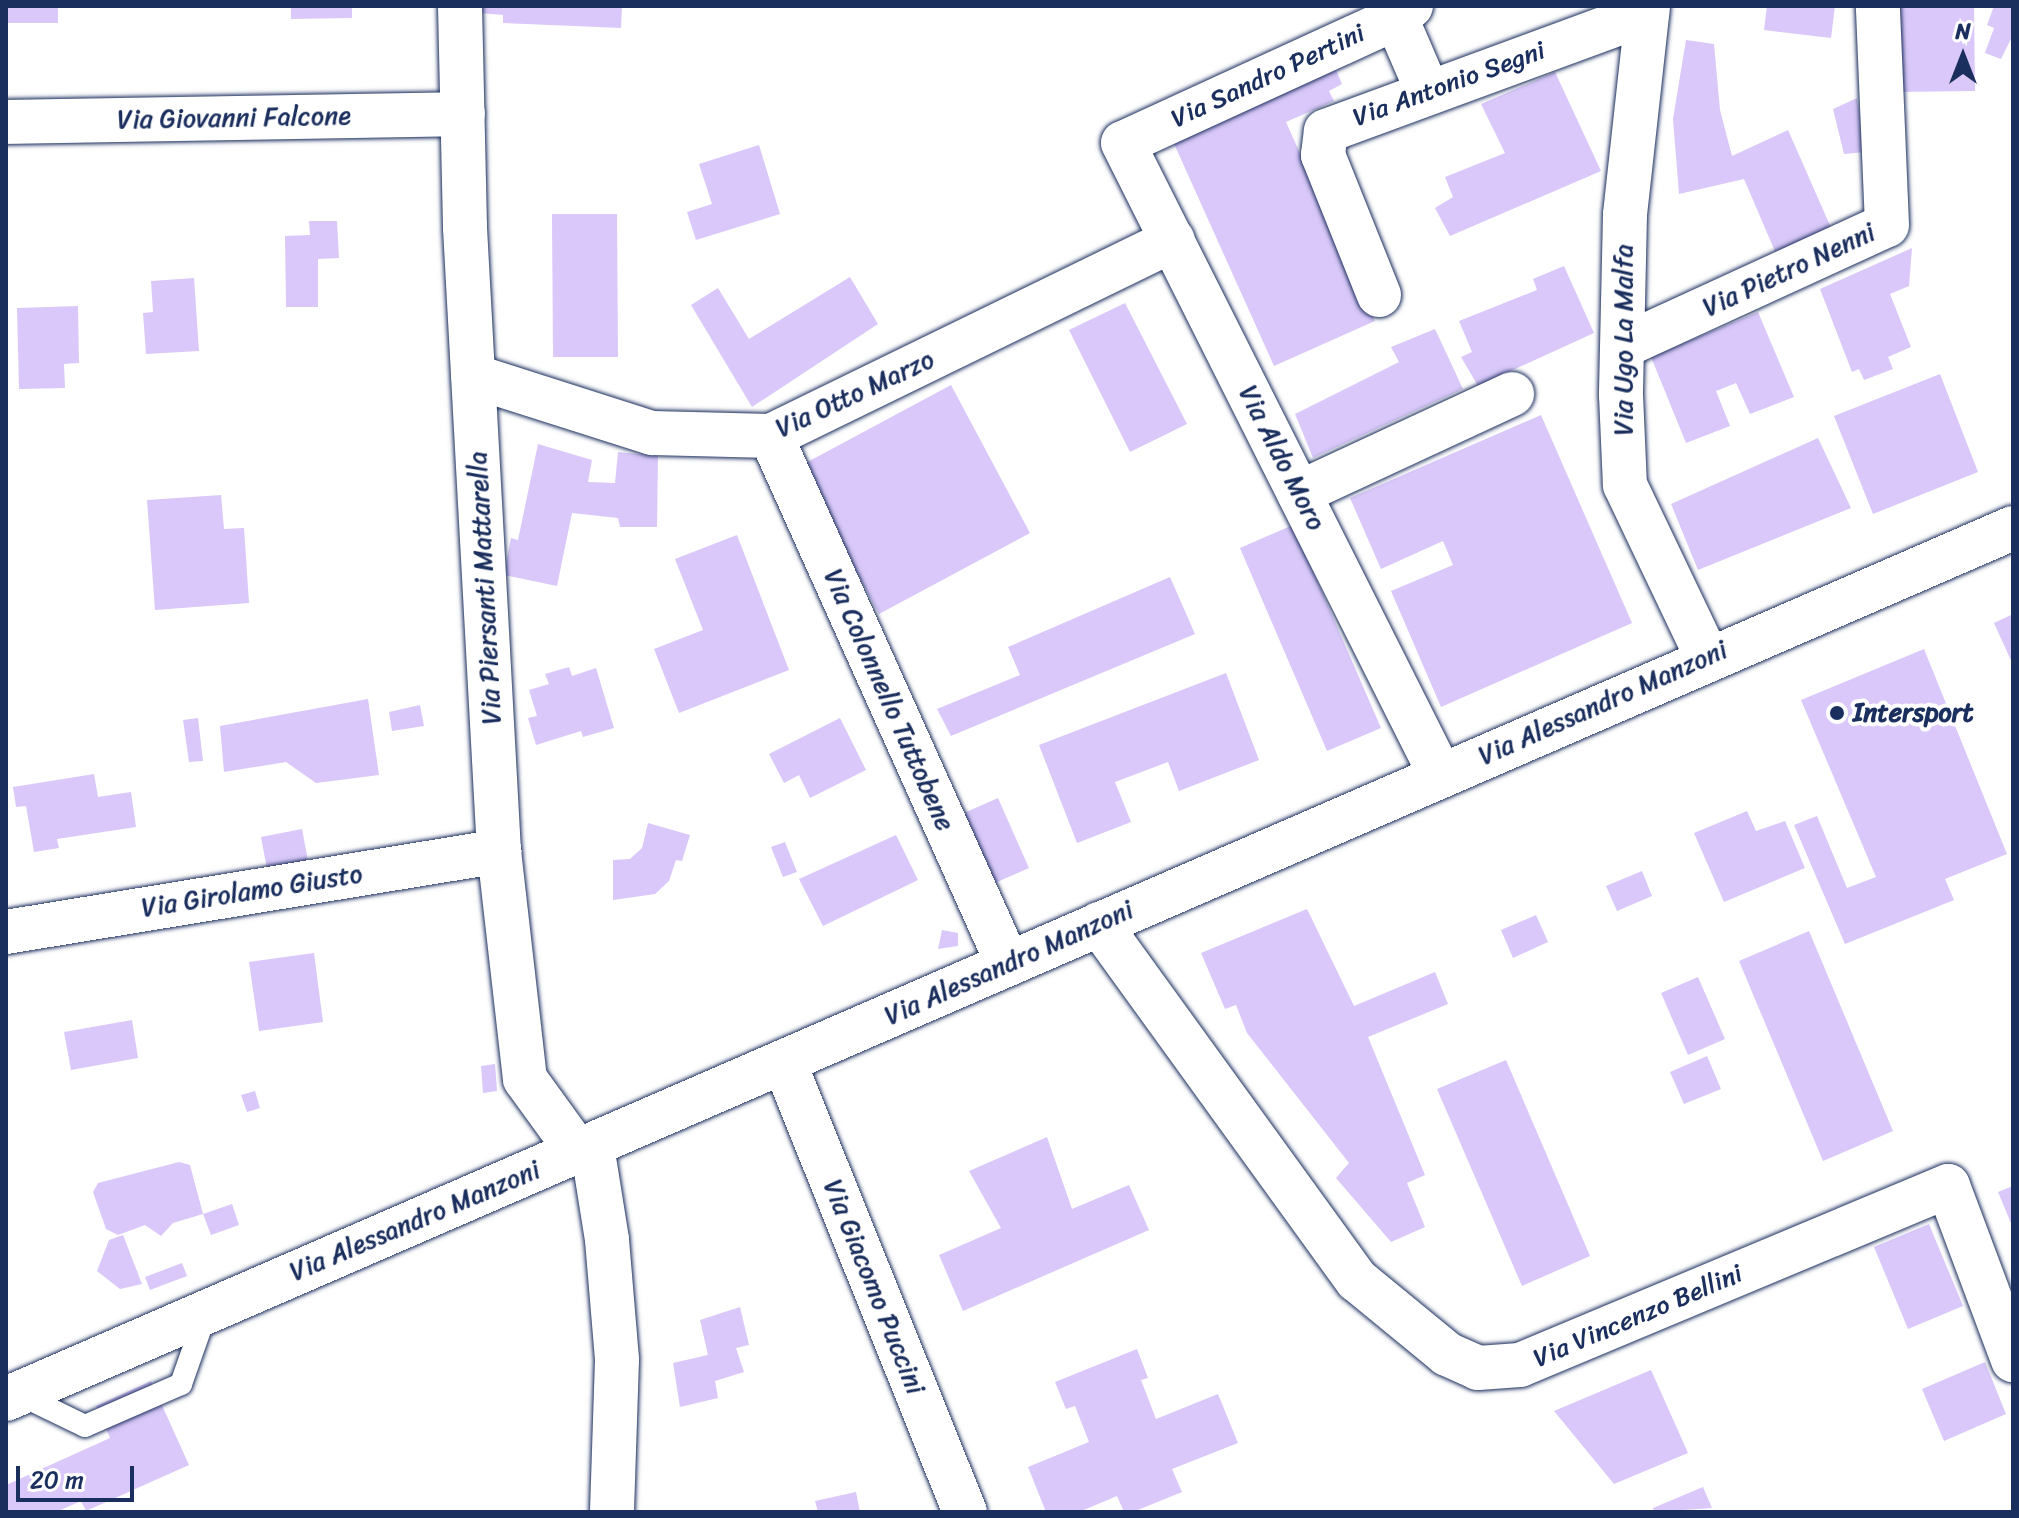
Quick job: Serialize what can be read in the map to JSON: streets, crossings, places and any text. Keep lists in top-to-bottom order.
{
  "streets": {
    "street": [
      "Via Sandro Pertini",
      "Via Antonio Segni",
      "Via Giovanni Falcone",
      "Via Pietro Nenni",
      "Via Ugo La Malfa",
      "Via Otto Marzo",
      "Via Aldo Moro",
      "Via Piersanti Mattarella",
      "Via Colonnello Tuttobene",
      "Via Alessandro Manzoni",
      "Via Girolamo Giusto",
      "Via Giacomo Puccini",
      "Via Vincenzo Bellini"
    ]
  },
  "crossings": [
    ["Via Sandro Pertini", "Via Aldo Moro"],
    ["Via Antonio Segni", "Via Ugo La Malfa"],
    ["Via Giovanni Falcone", "Via Piersanti Mattarella"],
    ["Via Pietro Nenni", "Via Ugo La Malfa"],
    ["Via Ugo La Malfa", "Via Alessandro Manzoni"],
    ["Via Otto Marzo", "Via Aldo Moro"],
    ["Via Otto Marzo", "Via Piersanti Mattarella"],
    ["Via Otto Marzo", "Via Colonnello Tuttobene"],
    ["Via Aldo Moro", "Via Alessandro Manzoni"],
    ["Via Piersanti Mattarella", "Via Alessandro Manzoni"],
    ["Via Piersanti Mattarella", "Via Girolamo Giusto"],
    ["Via Colonnello Tuttobene", "Via Alessandro Manzoni"],
    ["Via Alessandro Manzoni", "Via Giacomo Puccini"],
    ["Via Alessandro Manzoni", "Via Vincenzo Bellini"]
  ],
  "places": ["Intersport"],
  "scale_bar": "20 m",
  "north": "top"
}
